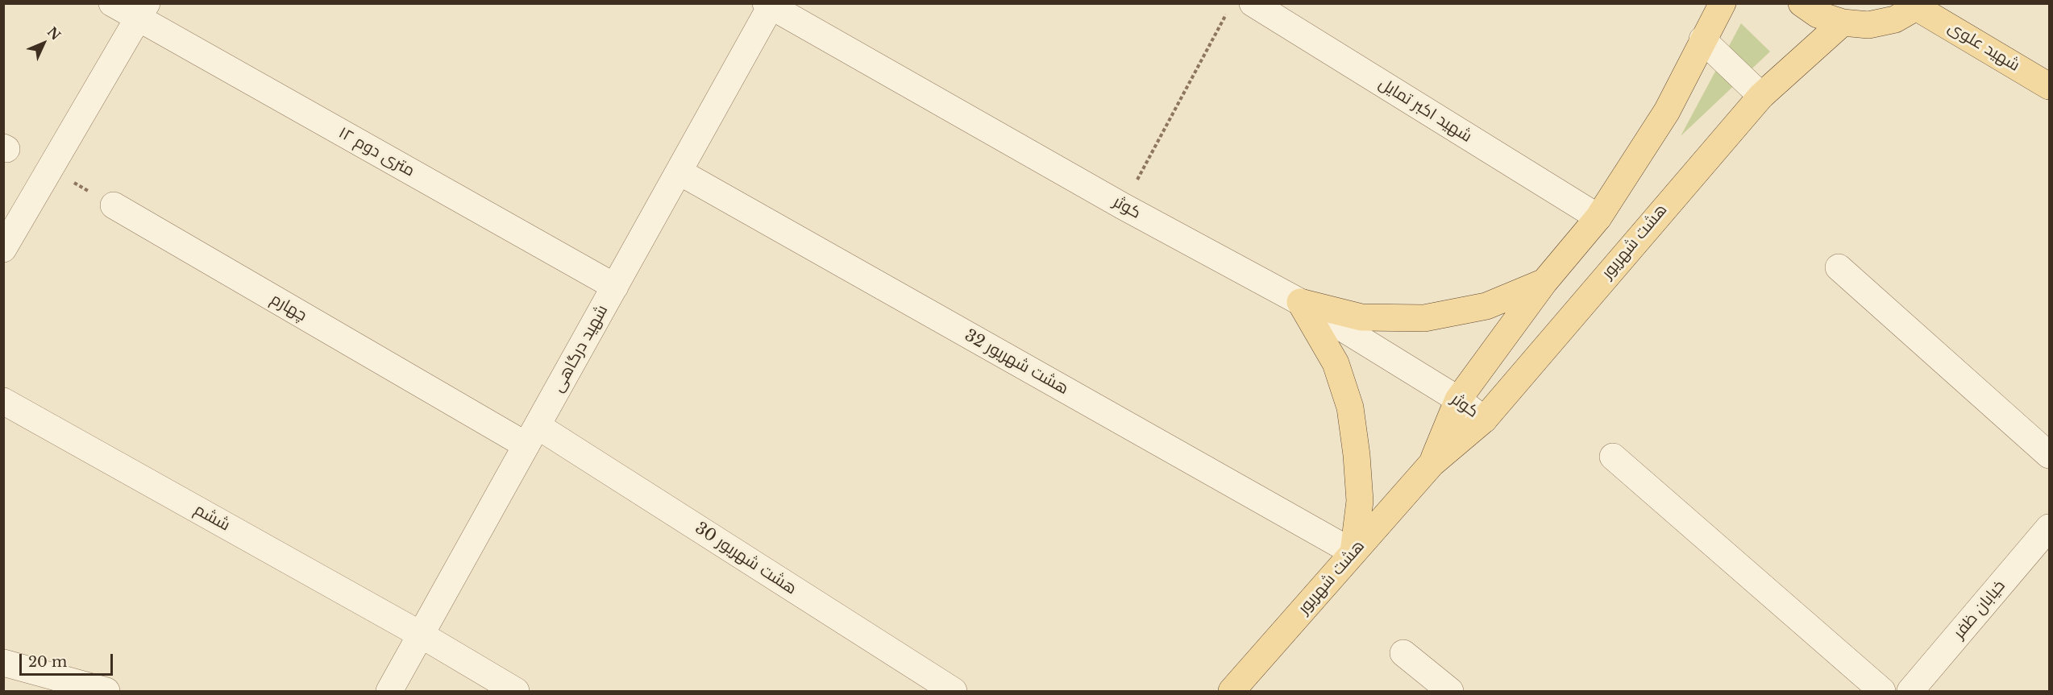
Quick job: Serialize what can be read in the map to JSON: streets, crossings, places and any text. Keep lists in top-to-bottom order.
{
  "streets": {
    "main road": ["شهید علوی", "هشت شهریور"],
    "street": [
      "شهید اکبر تمایل",
      "۱۲ متری دوم",
      "کوثر",
      "چهارم",
      "شهید درگاهی",
      "هشت شهریور 32",
      "ششم",
      "هشت شهریور 30",
      "خیابان ظفر"
    ]
  },
  "crossings": [
    ["شهید اکبر تمایل", "هشت شهریور"],
    ["۱۲ متری دوم", "شهید درگاهی"],
    ["کوثر", "هشت شهریور"],
    ["کوثر", "شهید درگاهی"],
    ["هشت شهریور", "هشت شهریور 32"],
    ["چهارم", "شهید درگاهی"],
    ["چهارم", "هشت شهریور 30"],
    ["شهید درگاهی", "هشت شهریور 32"],
    ["شهید درگاهی", "ششم"],
    ["شهید درگاهی", "هشت شهریور 30"]
  ],
  "scale_bar": "20 m",
  "north": "top right"
}
